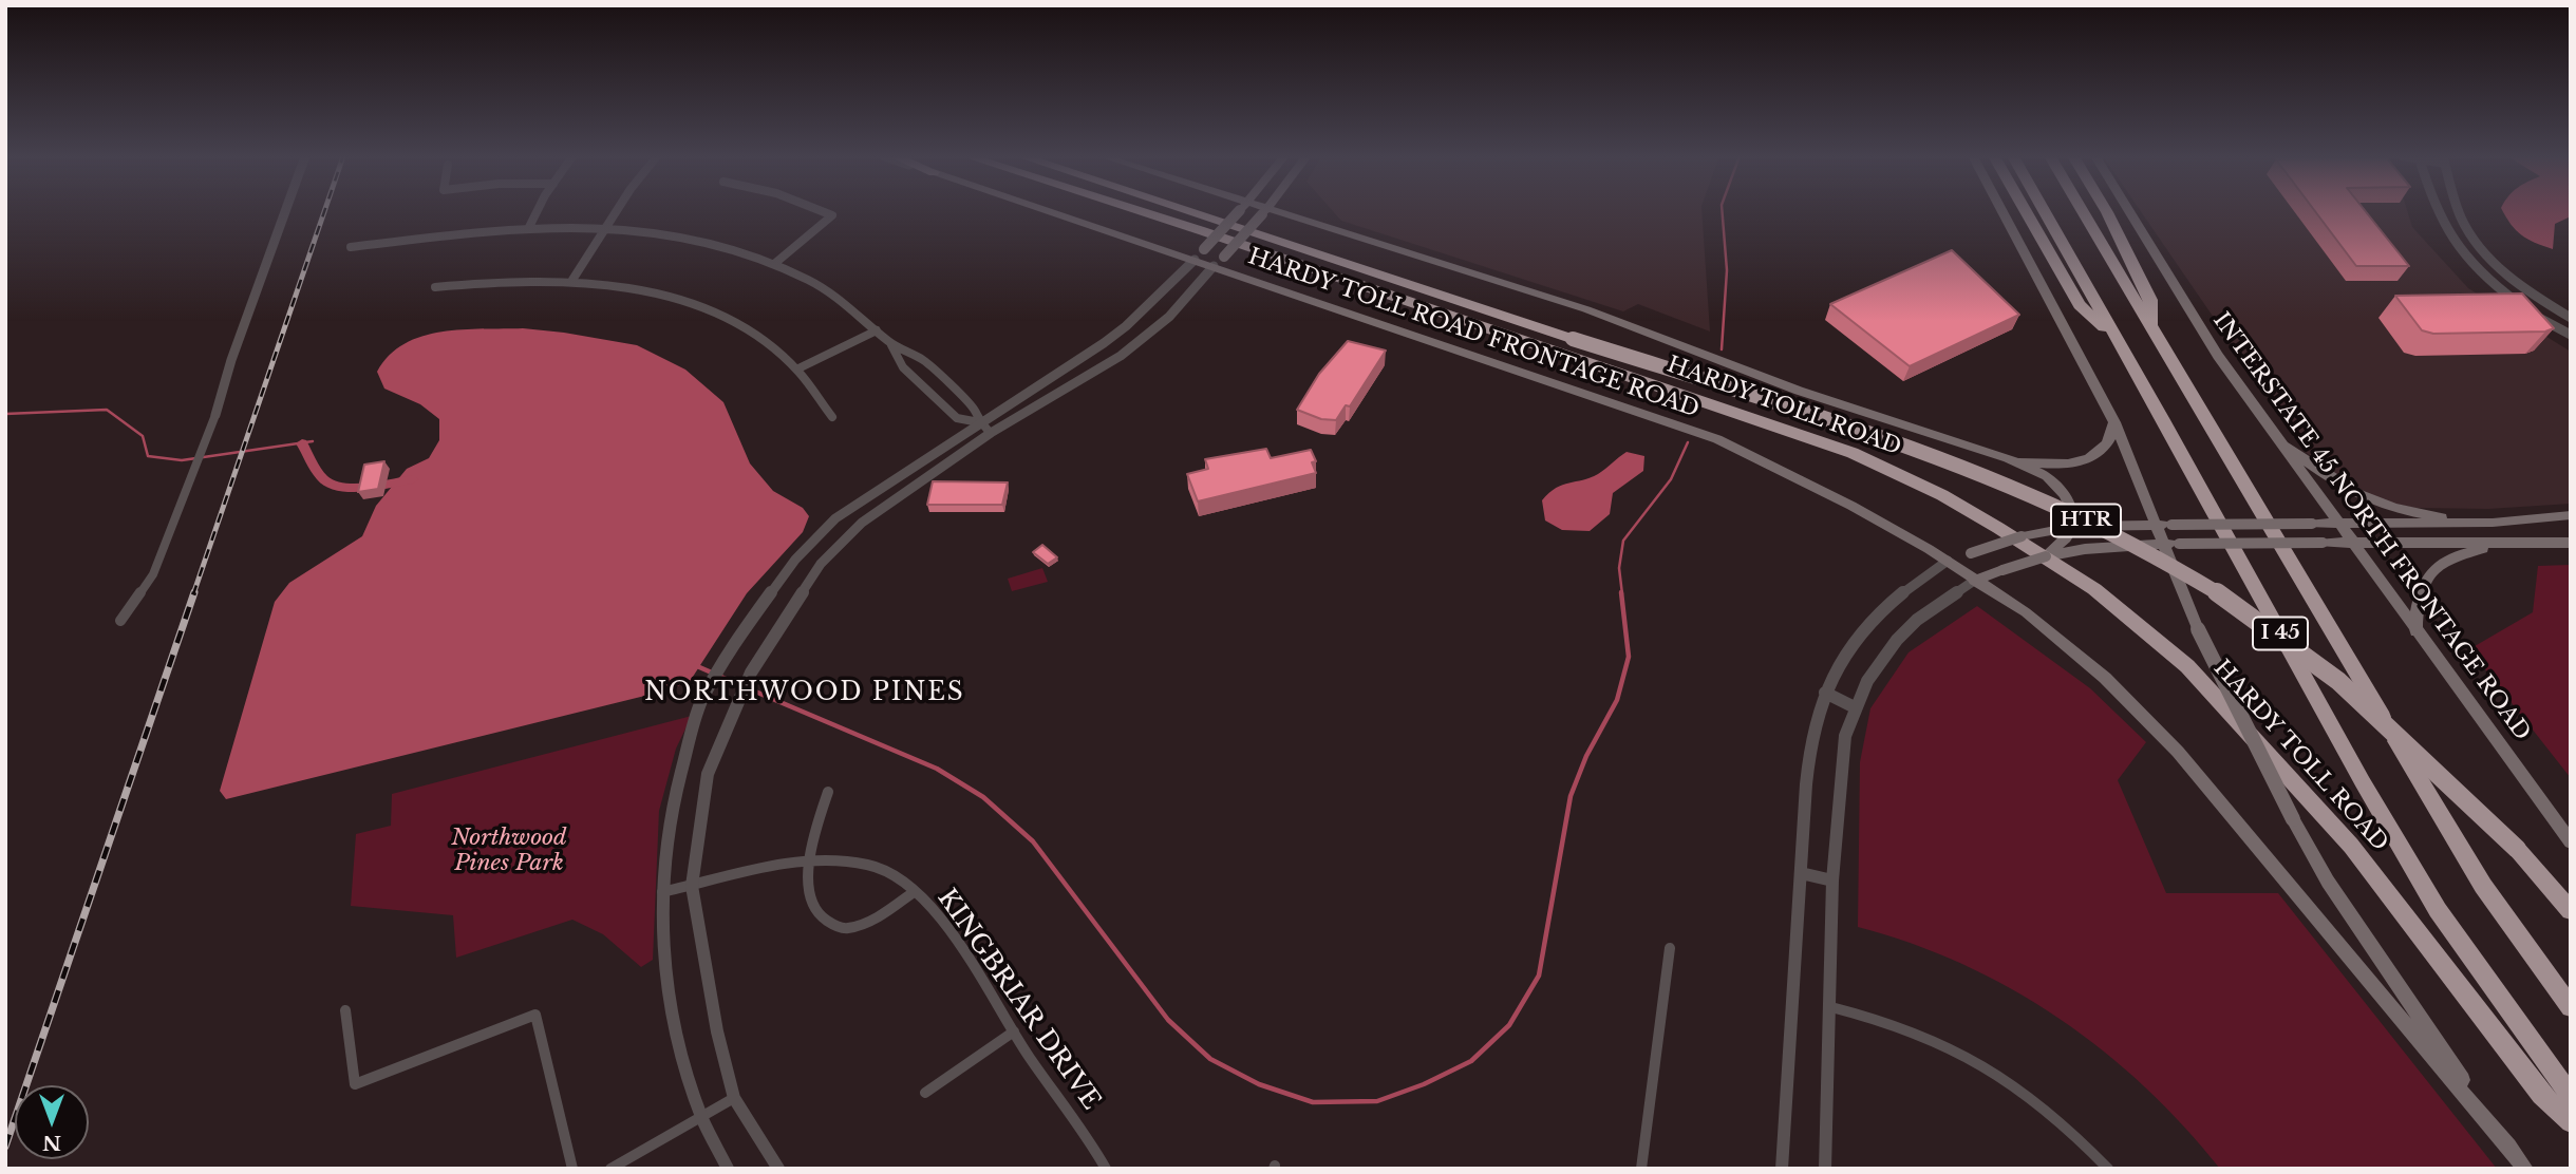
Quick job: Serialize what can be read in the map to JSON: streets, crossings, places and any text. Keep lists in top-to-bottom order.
{
  "streets": {
    "highway": ["HARDY TOLL ROAD", "HTR", "I 45"],
    "main road": ["HARDY TOLL ROAD FRONTAGE ROAD", "INTERSTATE 45 NORTH FRONTAGE ROAD"],
    "street": ["KINGBRIAR DRIVE"]
  },
  "districts": ["NORTHWOOD PINES"],
  "parks": ["Northwood Pines Park"],
  "north": "bottom"
}
